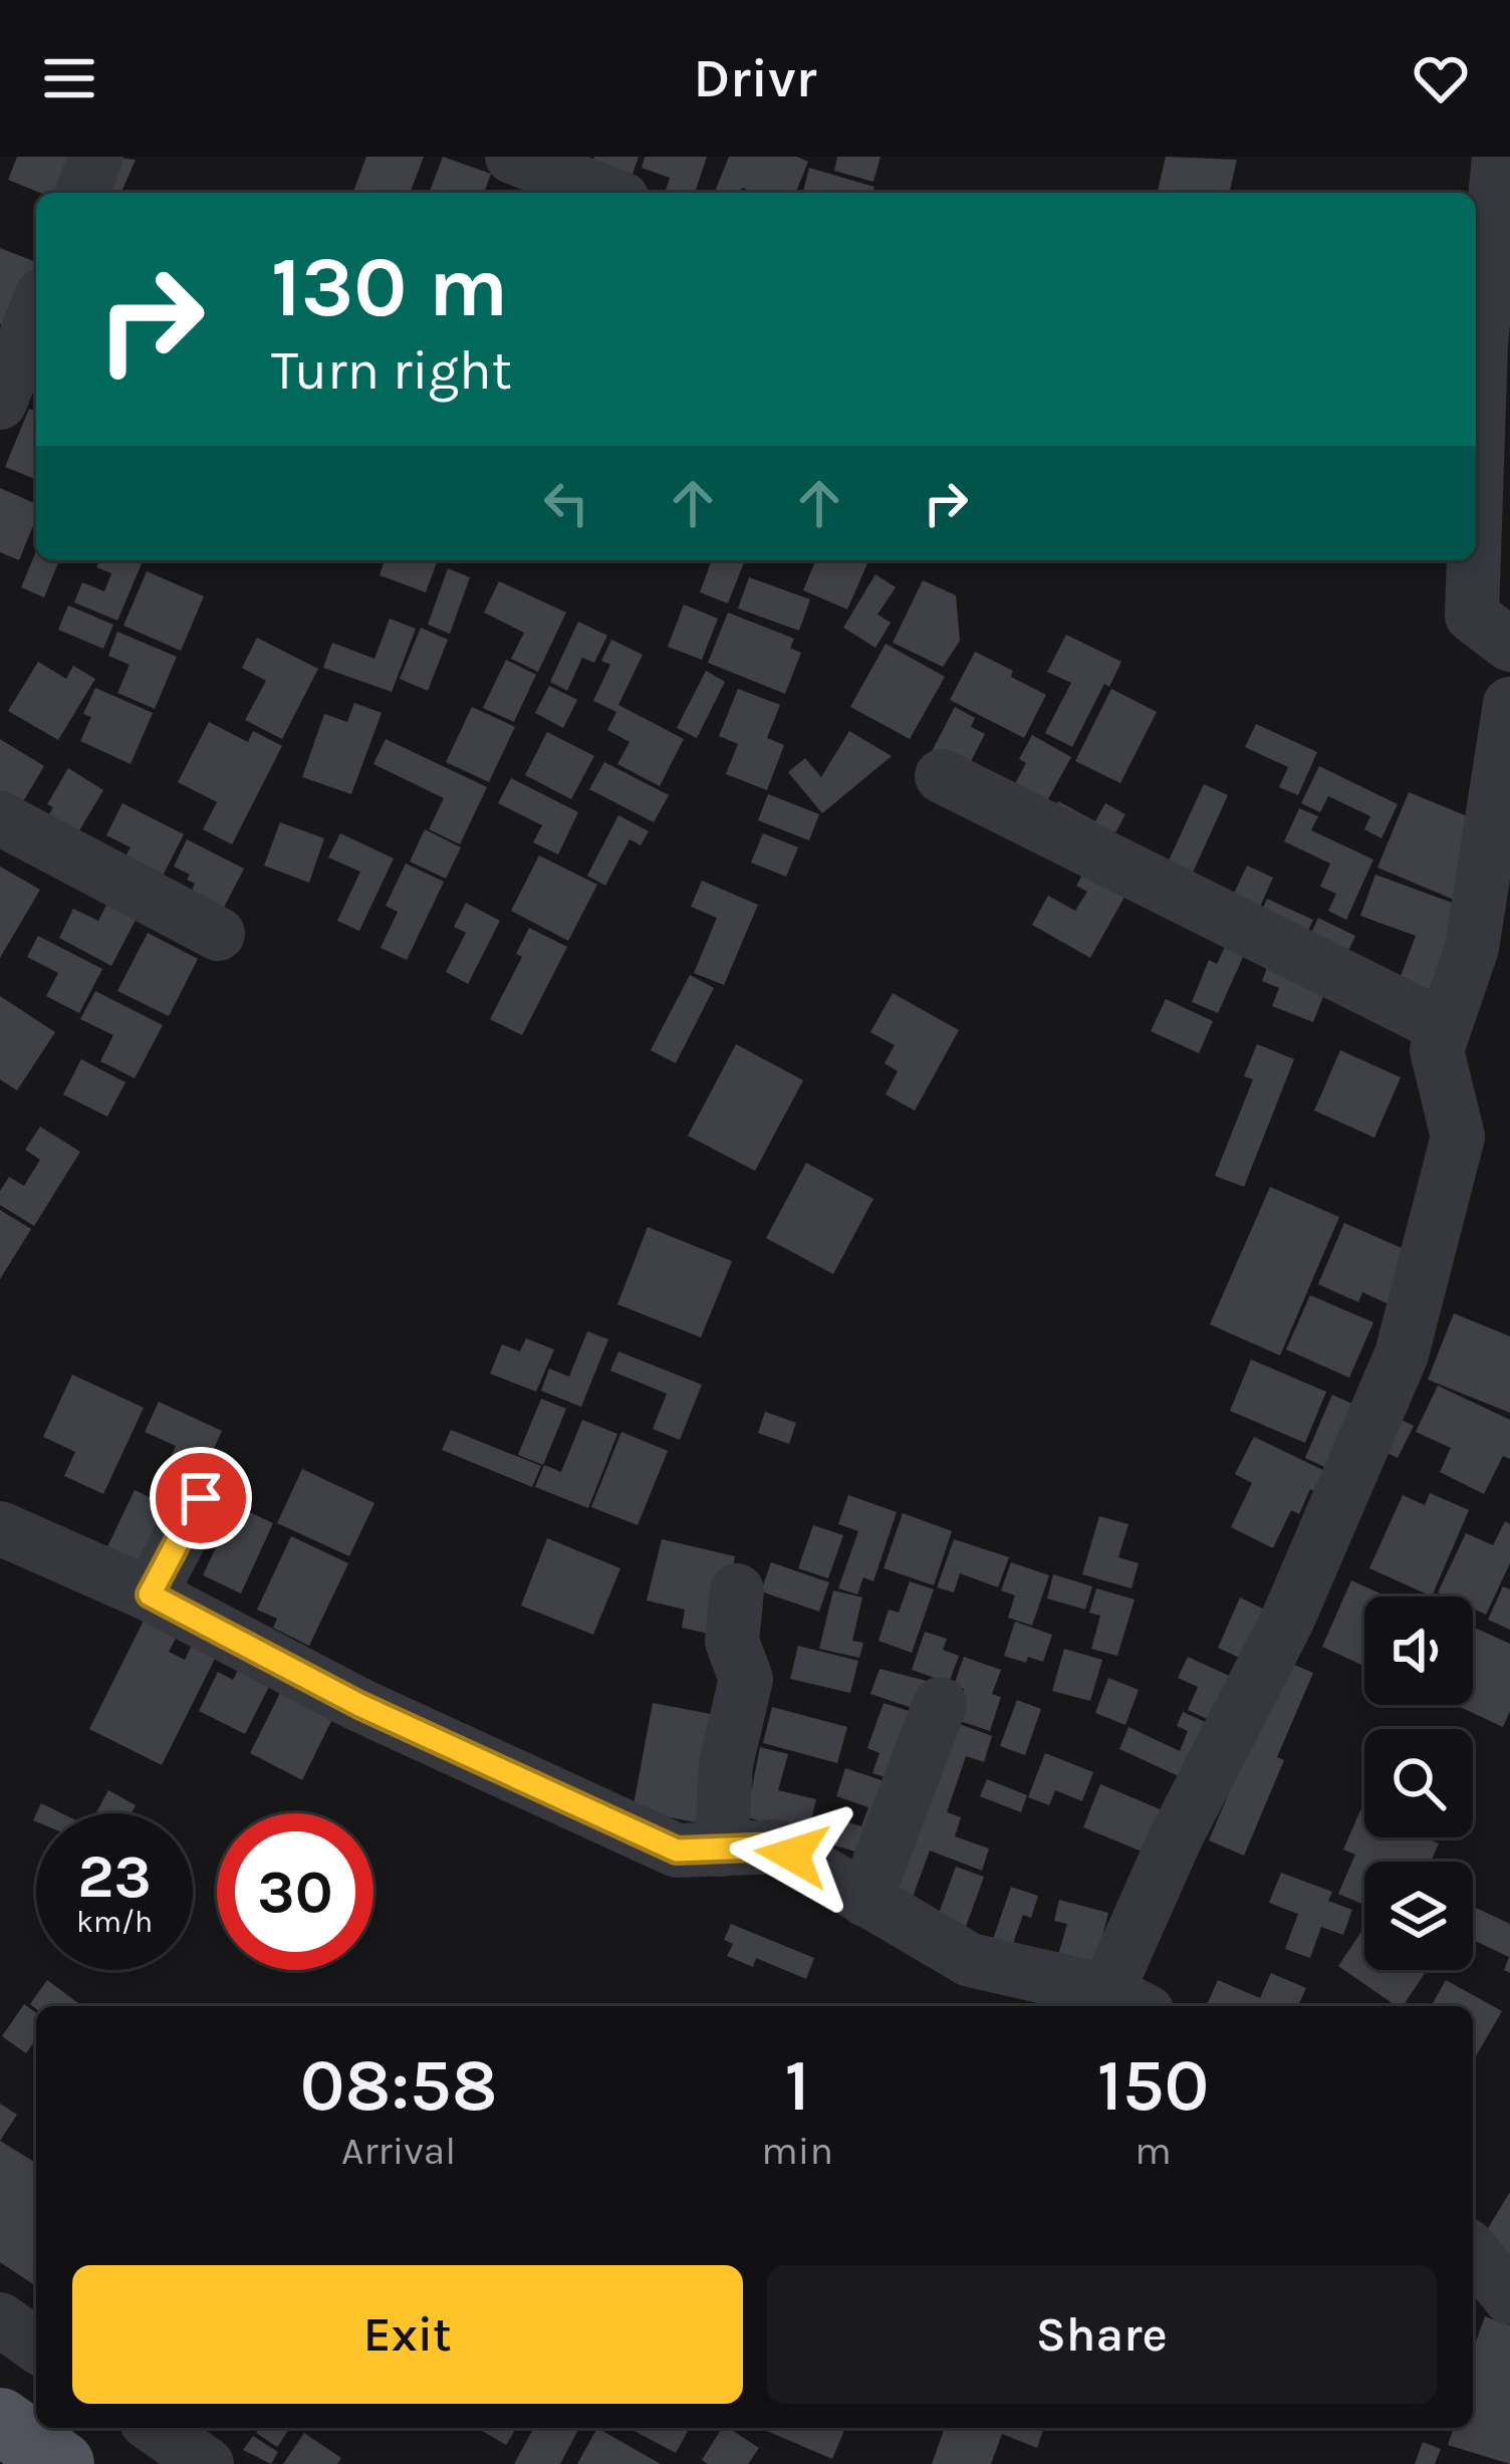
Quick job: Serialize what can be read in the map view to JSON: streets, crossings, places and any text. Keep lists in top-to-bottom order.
{
  "page": {
    "header": "Drivr",
    "turn": ["130 m", "Turn right"],
    "speed": "23 km/h",
    "limit": "30",
    "eta": [
      "08:58",
      "Arrival",
      "1",
      "min",
      "150",
      "m"
    ],
    "buttons": ["Exit", "Share"]
  }
}
